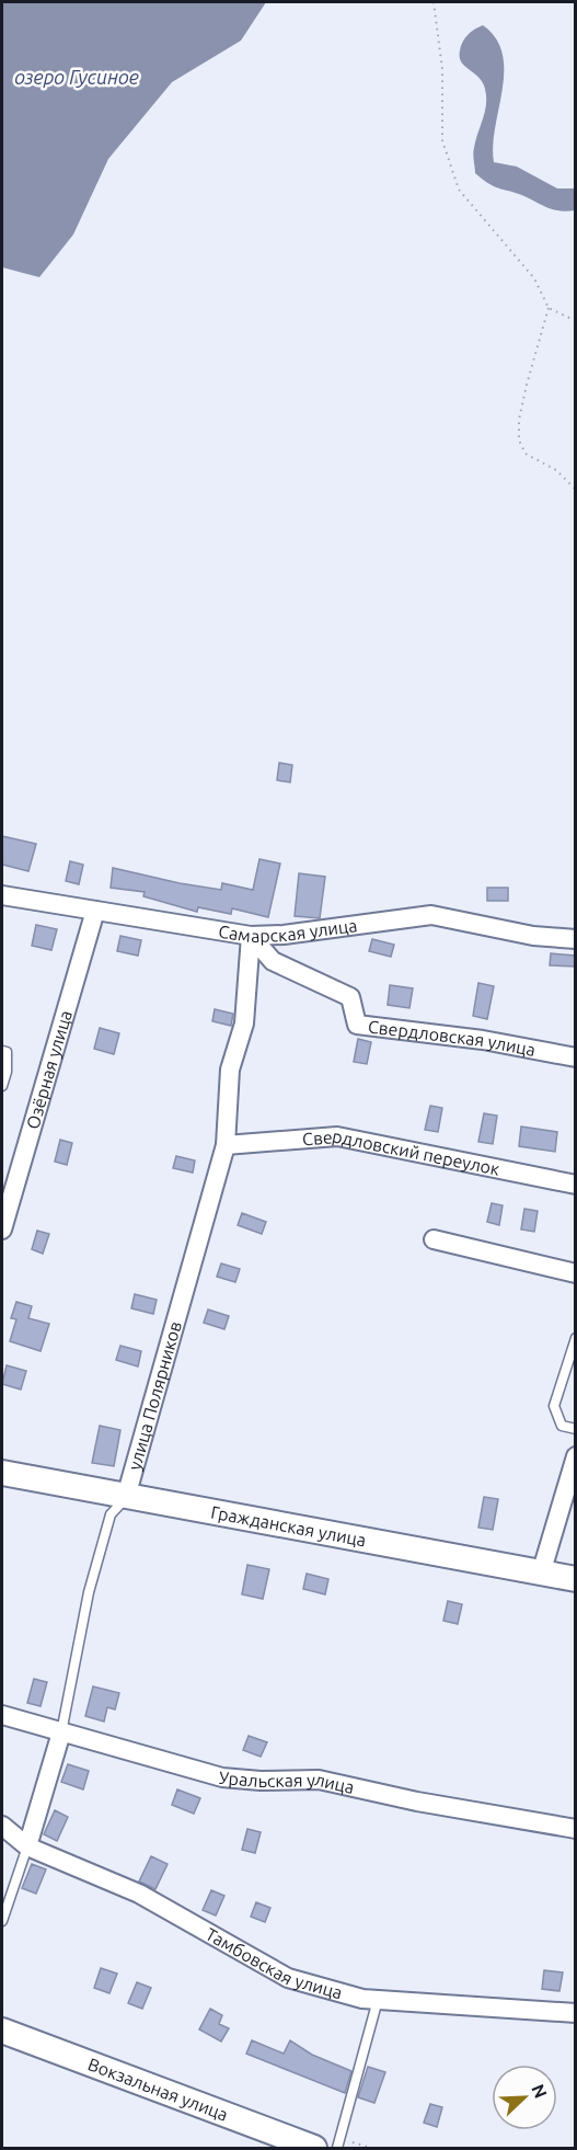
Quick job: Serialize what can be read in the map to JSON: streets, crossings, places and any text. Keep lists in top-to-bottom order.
{
  "streets": {
    "street": [
      "Самарская улица",
      "Свердловская улица",
      "Озёрная улица",
      "Свердловский переулок",
      "улица Полярников",
      "Гражданская улица",
      "Уральская улица",
      "Тамбовская улица",
      "Вокзальная улица"
    ]
  },
  "crossings": [
    ["Самарская улица", "Свердловская улица"],
    ["Самарская улица", "Озёрная улица"],
    ["Самарская улица", "улица Полярников"],
    ["Свердловская улица", "улица Полярников"],
    ["Свердловский переулок", "улица Полярников"],
    ["улица Полярников", "Гражданская улица"],
    ["улица Полярников", "Уральская улица"],
    ["улица Полярников", "Тамбовская улица"]
  ],
  "water": ["озеро Гусиное"],
  "north": "top right"
}
